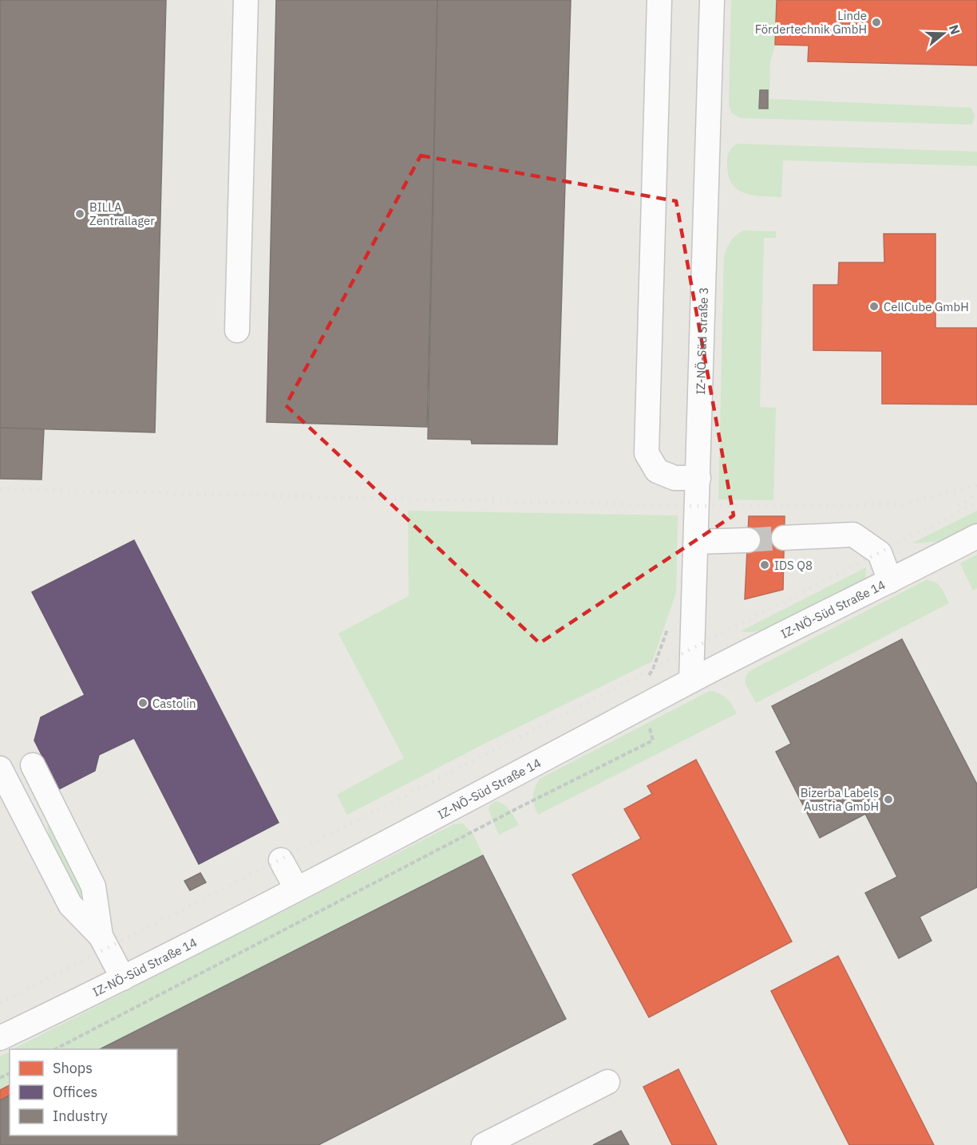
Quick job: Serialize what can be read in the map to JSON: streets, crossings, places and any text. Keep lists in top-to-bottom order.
{
  "streets": {
    "street": ["IZ-NÖ-Süd Straße 3", "IZ-NÖ-Süd Straße 14"]
  },
  "crossings": [
    ["IZ-NÖ-Süd Straße 3", "IZ-NÖ-Süd Straße 14"]
  ],
  "places": [
    "Linde Fördertechnik GmbH",
    "BILLA Zentrallager",
    "CellCube GmbH",
    "IDS Q8",
    "Castolin",
    "Bizerba Labels Austria GmbH"
  ],
  "legend": ["Shops", "Offices", "Industry"],
  "north": "right"
}
